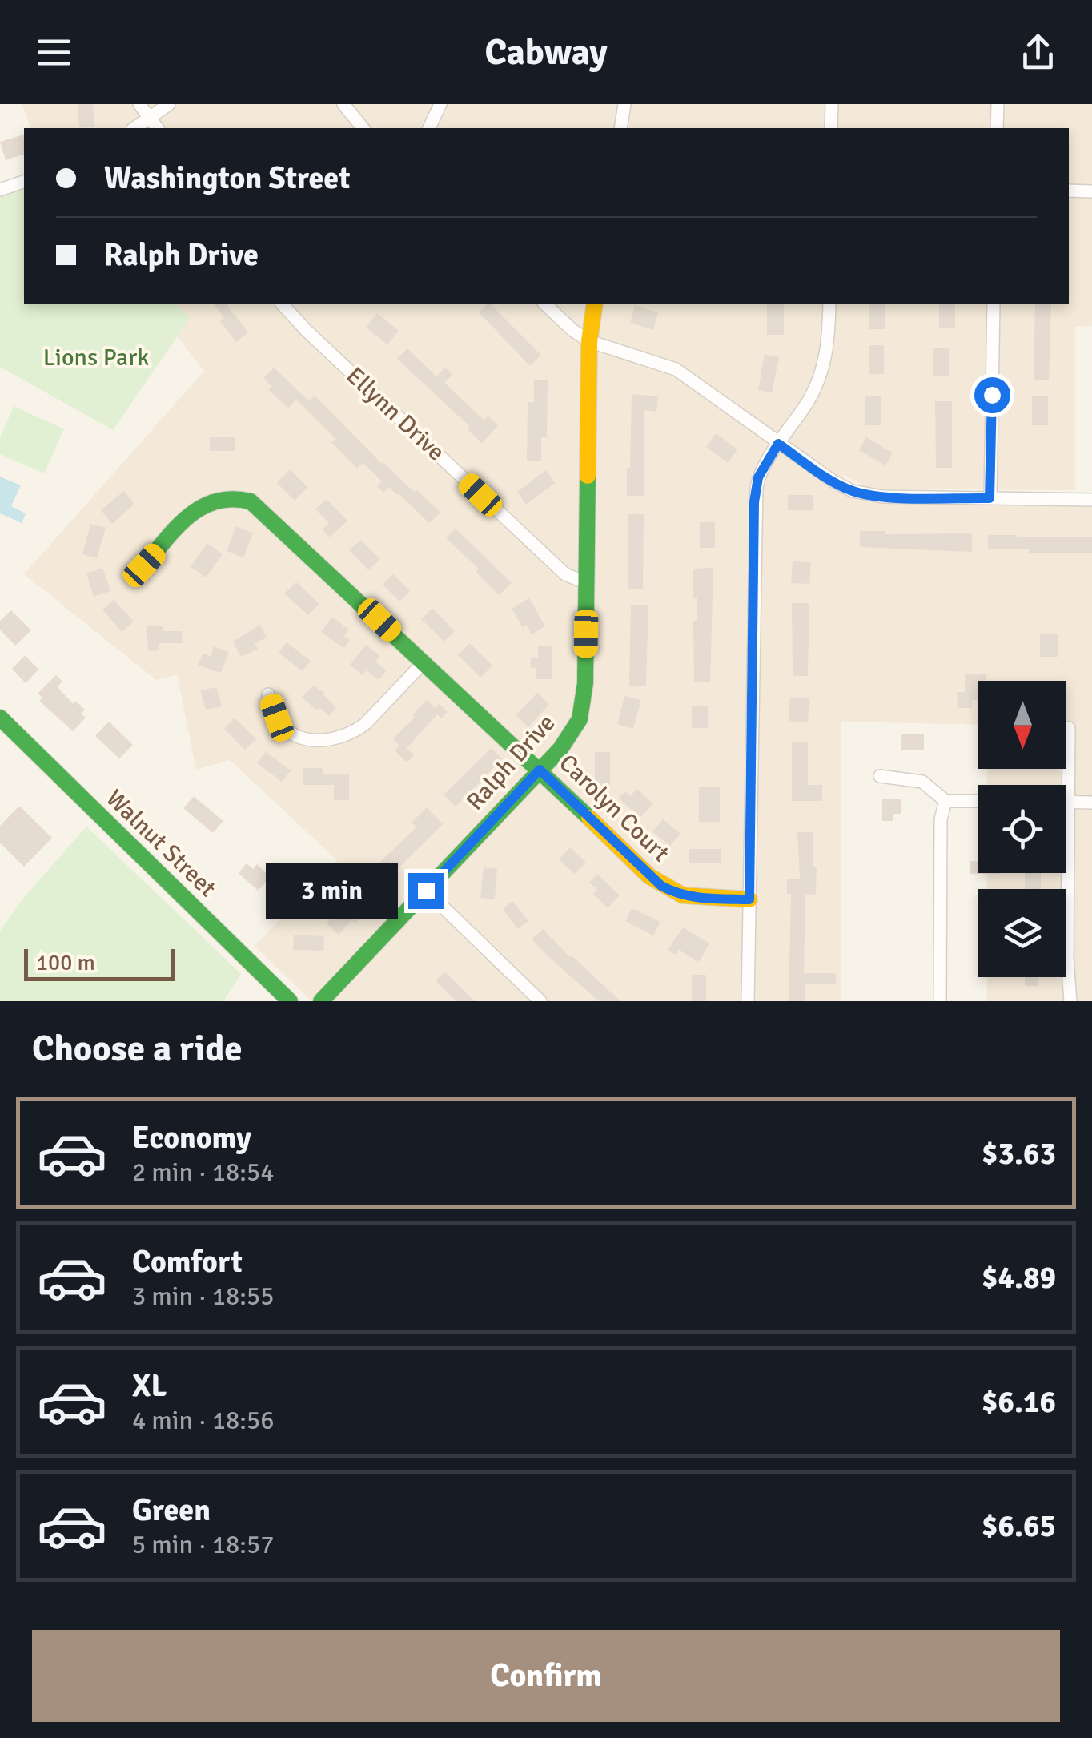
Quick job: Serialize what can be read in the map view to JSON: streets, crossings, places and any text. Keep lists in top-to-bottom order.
{
  "streets": {
    "street": [
      "Ellynn Drive",
      "Ralph Drive",
      "Carolyn Court",
      "Walnut Street"
    ]
  },
  "crossings": [
    ["Ellynn Drive", "Ralph Drive"],
    ["Ralph Drive", "Carolyn Court"]
  ],
  "parks": ["Lions Park"],
  "scale_bar": "100 m",
  "north": "bottom",
  "page": {
    "header": "Cabway",
    "banner": ["Washington Street", "Ralph Drive"],
    "bubble": "3 min",
    "scale": "100 m",
    "heading": "Choose a ride",
    "list": [
      {
        "name": "Economy",
        "note": "2 min · 18:54",
        "value": "$3.63"
      },
      {
        "name": "Comfort",
        "note": "3 min · 18:55",
        "value": "$4.89"
      },
      {
        "name": "XL",
        "note": "4 min · 18:56",
        "value": "$6.16"
      },
      {
        "name": "Green",
        "note": "5 min · 18:57",
        "value": "$6.65"
      }
    ],
    "buttons": "Confirm"
  }
}
